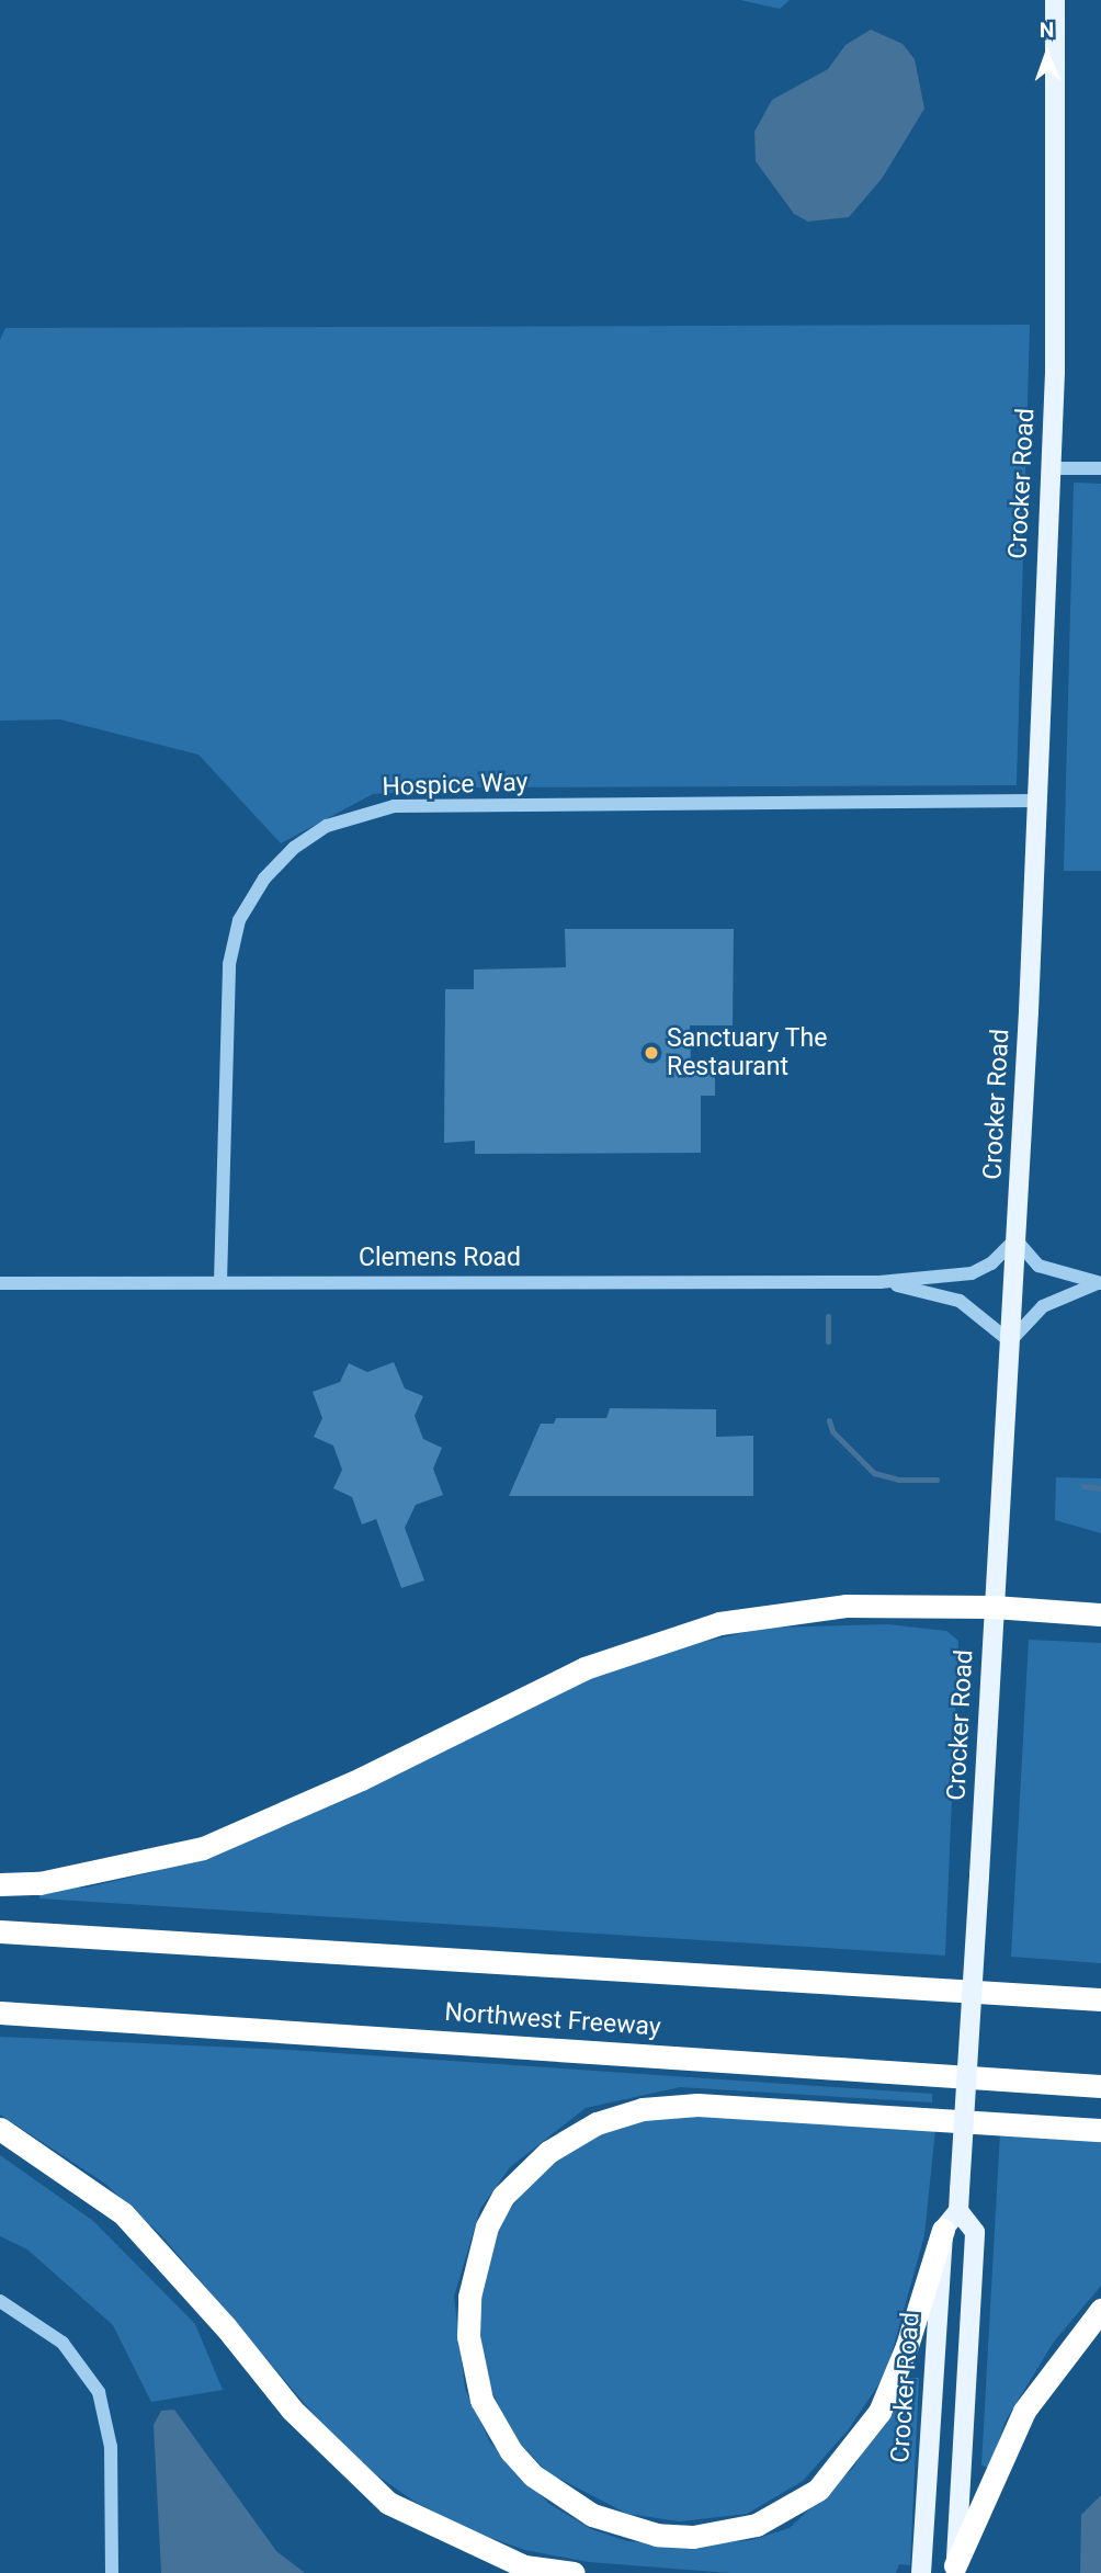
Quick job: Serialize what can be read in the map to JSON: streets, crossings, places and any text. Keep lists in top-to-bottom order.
{
  "streets": {
    "highway": ["Northwest Freeway"],
    "main road": ["Crocker Road"],
    "street": ["Hospice Way", "Clemens Road"]
  },
  "crossings": [
    ["Crocker Road", "Hospice Way"],
    ["Crocker Road", "Clemens Road"],
    ["Hospice Way", "Clemens Road"]
  ],
  "places": ["Sanctuary The Restaurant"],
  "north": "top"
}
